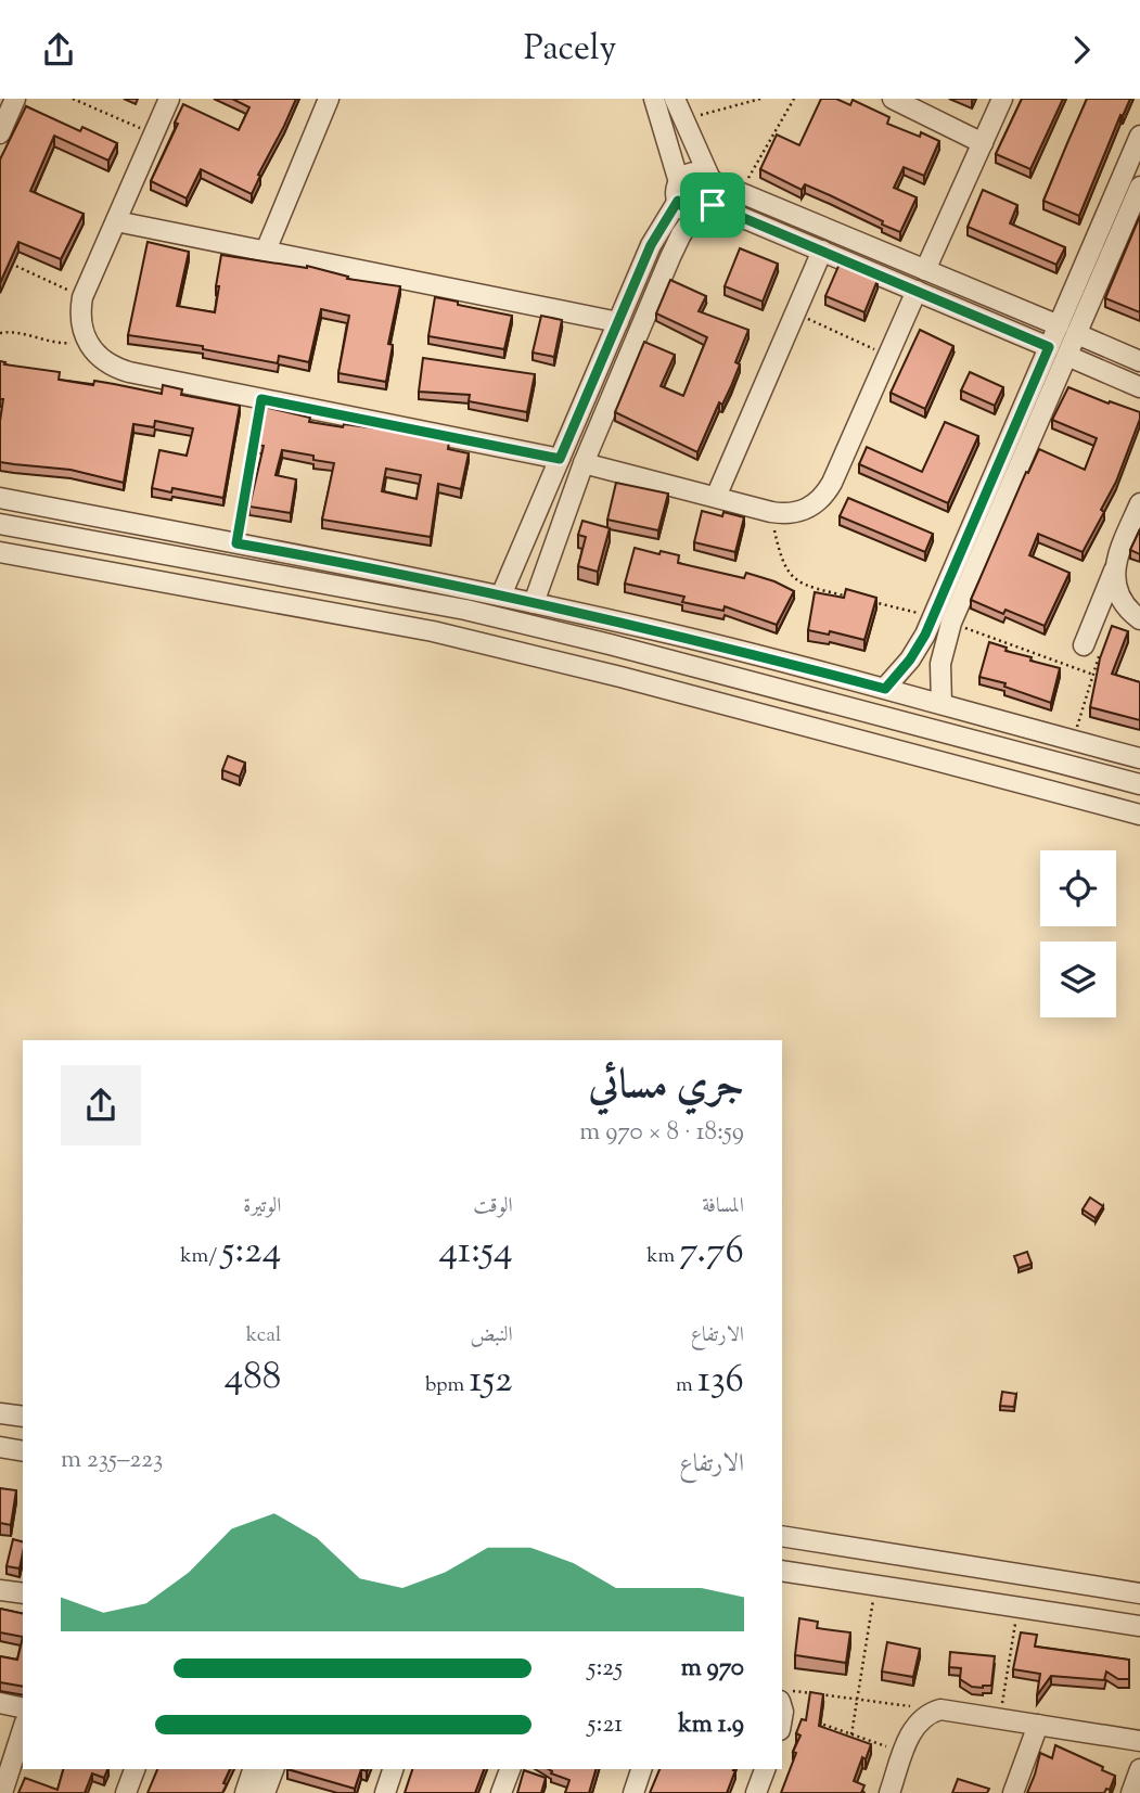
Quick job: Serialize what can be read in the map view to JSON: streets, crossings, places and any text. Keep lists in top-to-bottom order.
{
  "page": {
    "header": "Pacely",
    "heading": ["جري مسائي", "18:59 · 8 × 970 m"],
    "stats": [
      ["المسافة", "7.76 km"],
      ["الوقت", "41:54"],
      ["الوتيرة", "5:24 /km"],
      ["الارتفاع", "136 m"],
      ["النبض", "152 bpm"],
      ["kcal", "488"]
    ],
    "chart": ["الارتفاع", "223–235 m"],
    "list": [
      {
        "name": "970 m",
        "note": "5:25"
      },
      {
        "name": "1.9 km",
        "note": "5:21"
      }
    ]
  }
}
